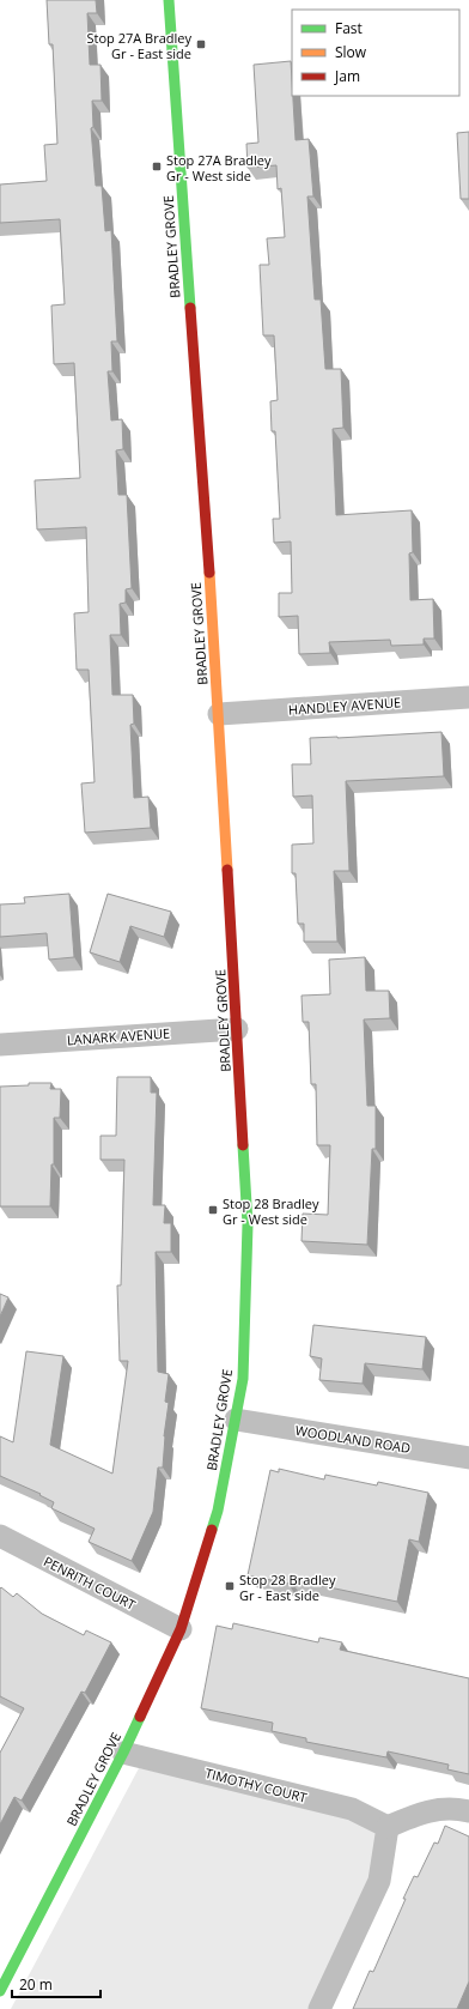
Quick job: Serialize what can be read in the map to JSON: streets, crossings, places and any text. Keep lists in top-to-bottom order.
{
  "streets": {
    "street": [
      "BRADLEY GROVE",
      "HANDLEY AVENUE",
      "LANARK AVENUE",
      "WOODLAND ROAD",
      "PENRITH COURT",
      "TIMOTHY COURT"
    ]
  },
  "crossings": [
    ["BRADLEY GROVE", "HANDLEY AVENUE"],
    ["BRADLEY GROVE", "LANARK AVENUE"],
    ["BRADLEY GROVE", "WOODLAND ROAD"],
    ["BRADLEY GROVE", "PENRITH COURT"],
    ["BRADLEY GROVE", "TIMOTHY COURT"]
  ],
  "places": {
    "transit": [
      "Stop 27A Bradley Gr - East side",
      "Stop 27A Bradley Gr - West side",
      "Stop 28 Bradley Gr - West side",
      "Stop 28 Bradley Gr - East side"
    ]
  },
  "legend": ["Fast", "Slow", "Jam"],
  "scale_bar": "20 m"
}
